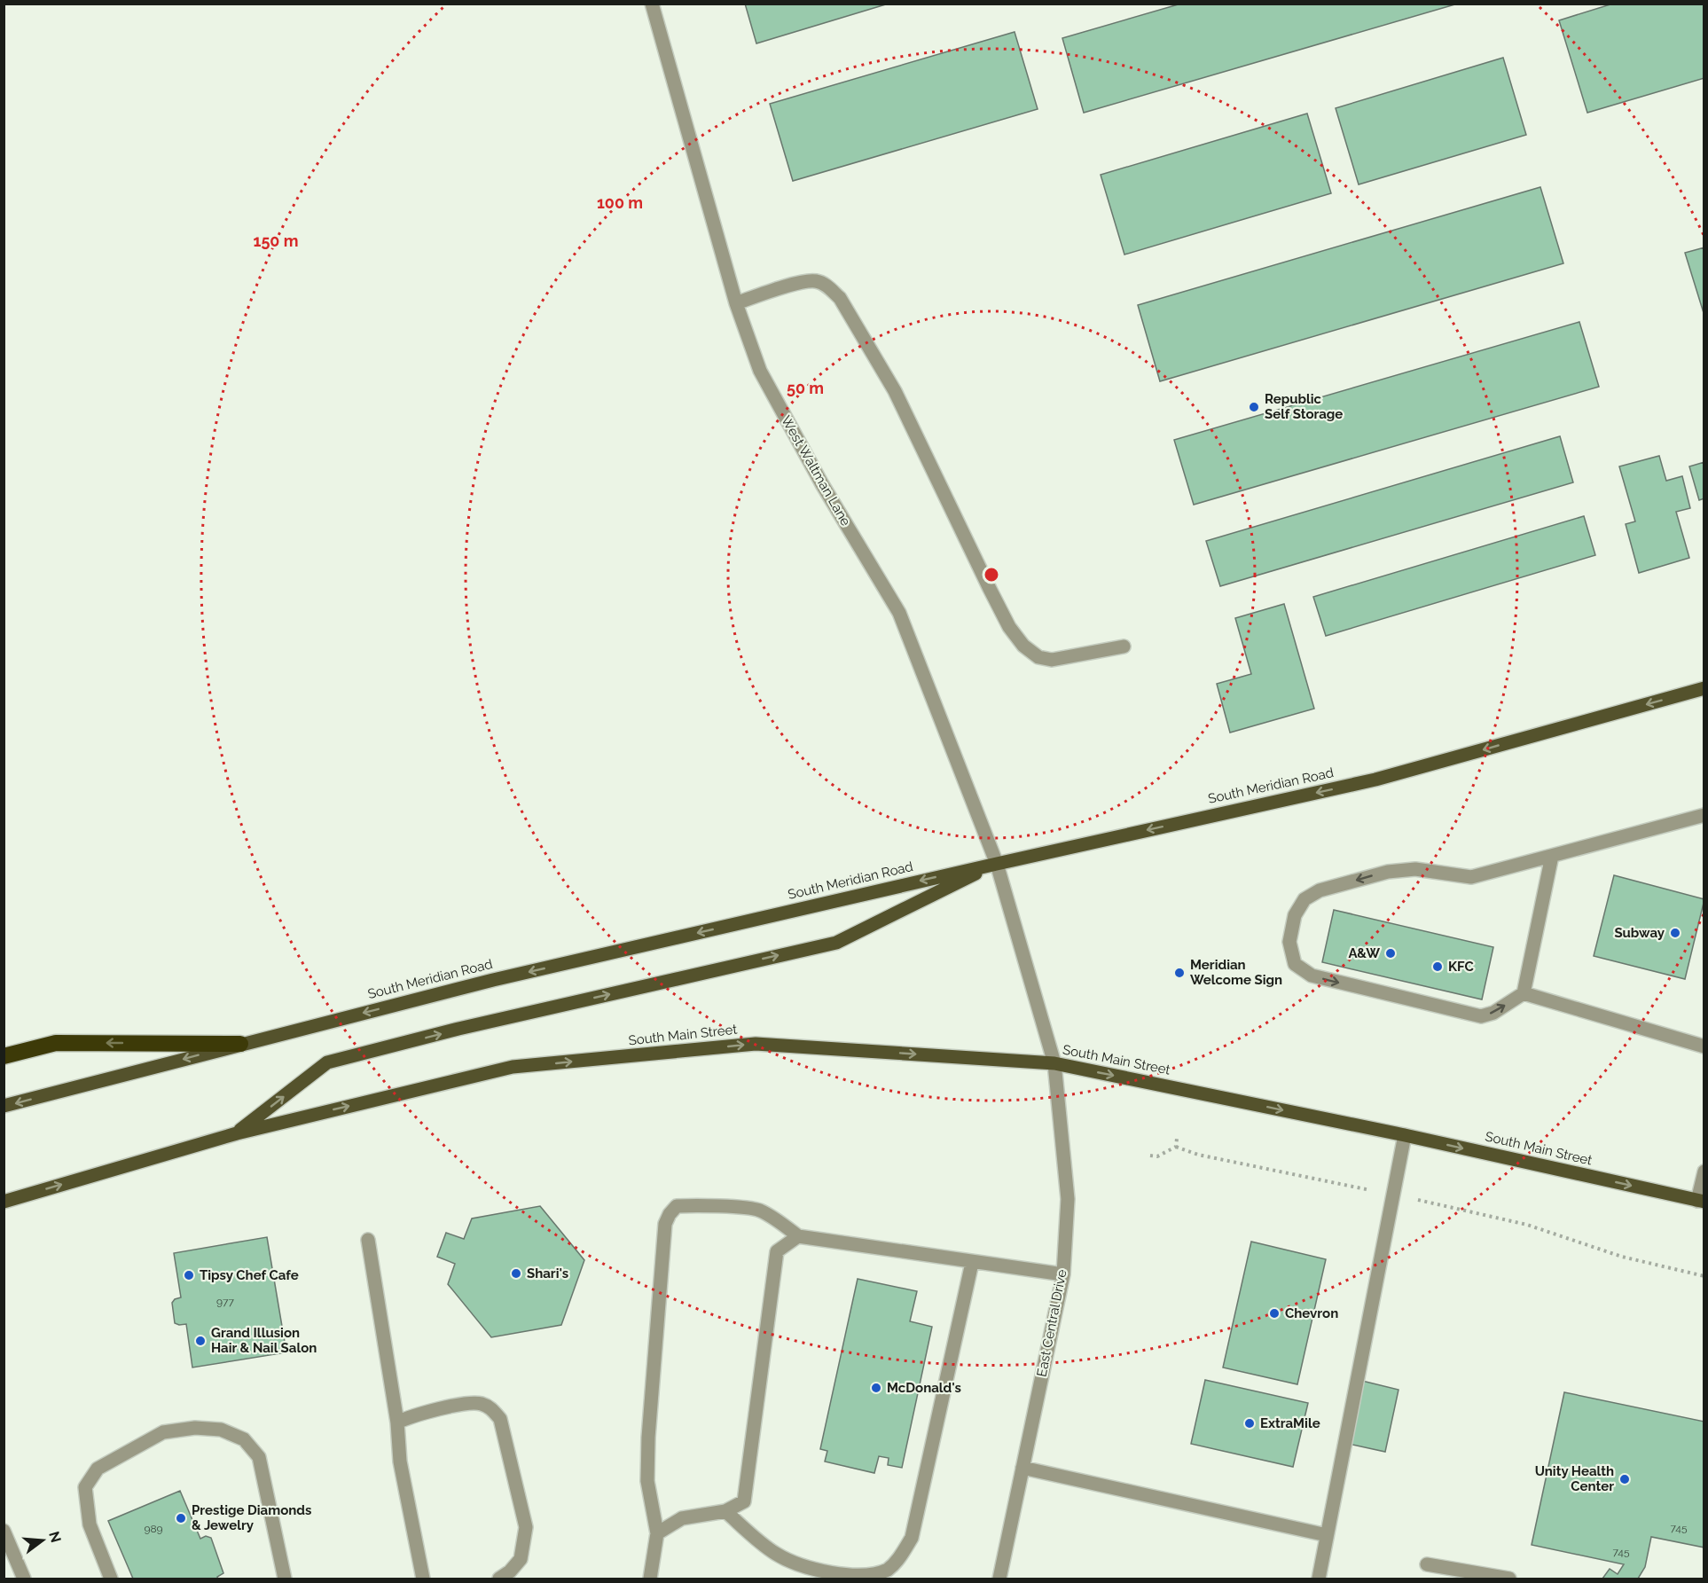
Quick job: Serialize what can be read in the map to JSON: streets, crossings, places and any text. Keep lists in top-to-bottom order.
{
  "streets": {
    "main road": ["South Meridian Road", "South Main Street"],
    "street": ["West Waltman Lane", "East Central Drive"]
  },
  "crossings": [
    ["West Waltman Lane", "South Meridian Road"],
    ["West Waltman Lane", "South Main Street"],
    ["West Waltman Lane", "East Central Drive"],
    ["South Main Street", "East Central Drive"]
  ],
  "places": [
    "Republic Self Storage",
    "Subway",
    "A&W",
    "KFC",
    "Meridian Welcome Sign",
    "Shari's",
    "Tipsy Chef Cafe",
    "Chevron",
    "Grand Illusion Hair & Nail Salon",
    "McDonald's",
    "ExtraMile",
    "Unity Health Center",
    "Prestige Diamonds & Jewelry"
  ],
  "house_numbers": [
    "977",
    "745",
    "989",
    "745"
  ],
  "north": "right",
  "rings": ["100 m", "150 m", "50 m"]
}
